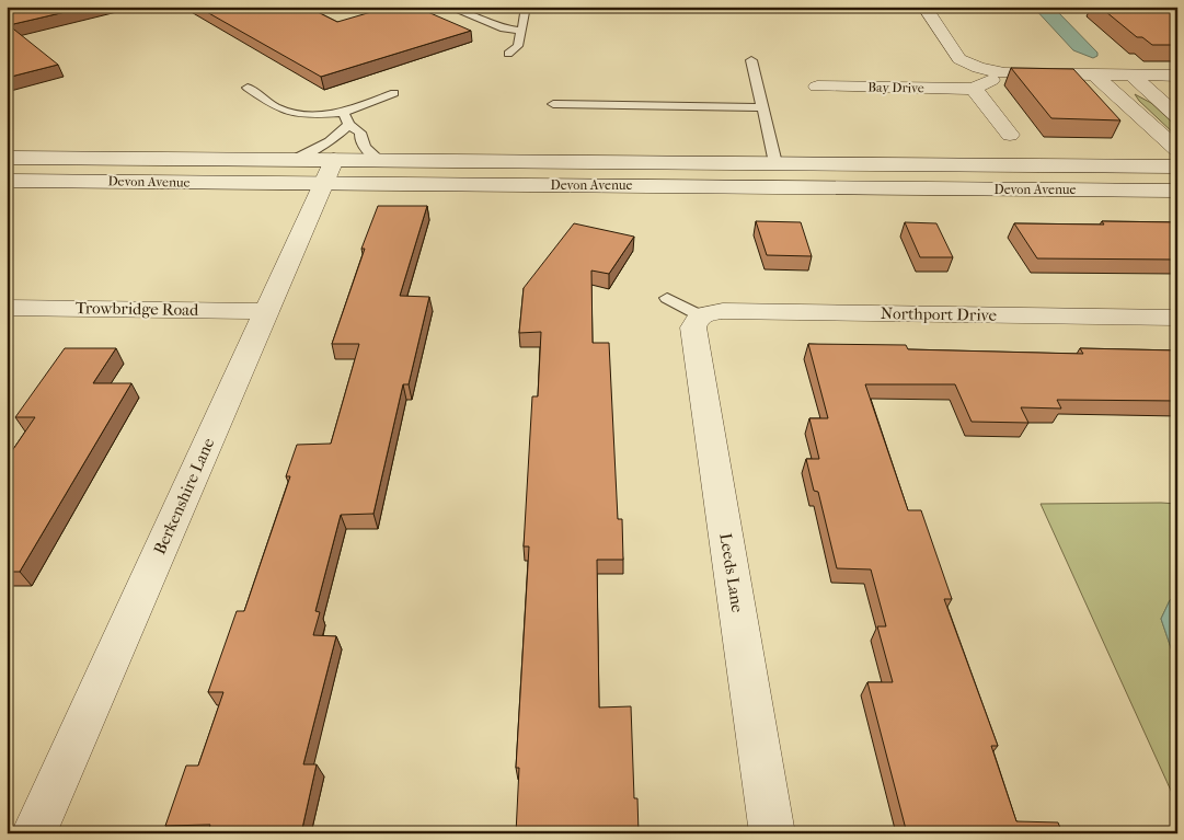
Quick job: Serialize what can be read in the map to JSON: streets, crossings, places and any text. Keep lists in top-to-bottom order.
{
  "streets": {
    "street": [
      "Bay Drive",
      "Devon Avenue",
      "Trowbridge Road",
      "Northport Drive",
      "Berkenshire Lane",
      "Leeds Lane"
    ]
  },
  "crossings": [
    ["Devon Avenue", "Berkenshire Lane"],
    ["Trowbridge Road", "Berkenshire Lane"],
    ["Northport Drive", "Leeds Lane"]
  ]
}
